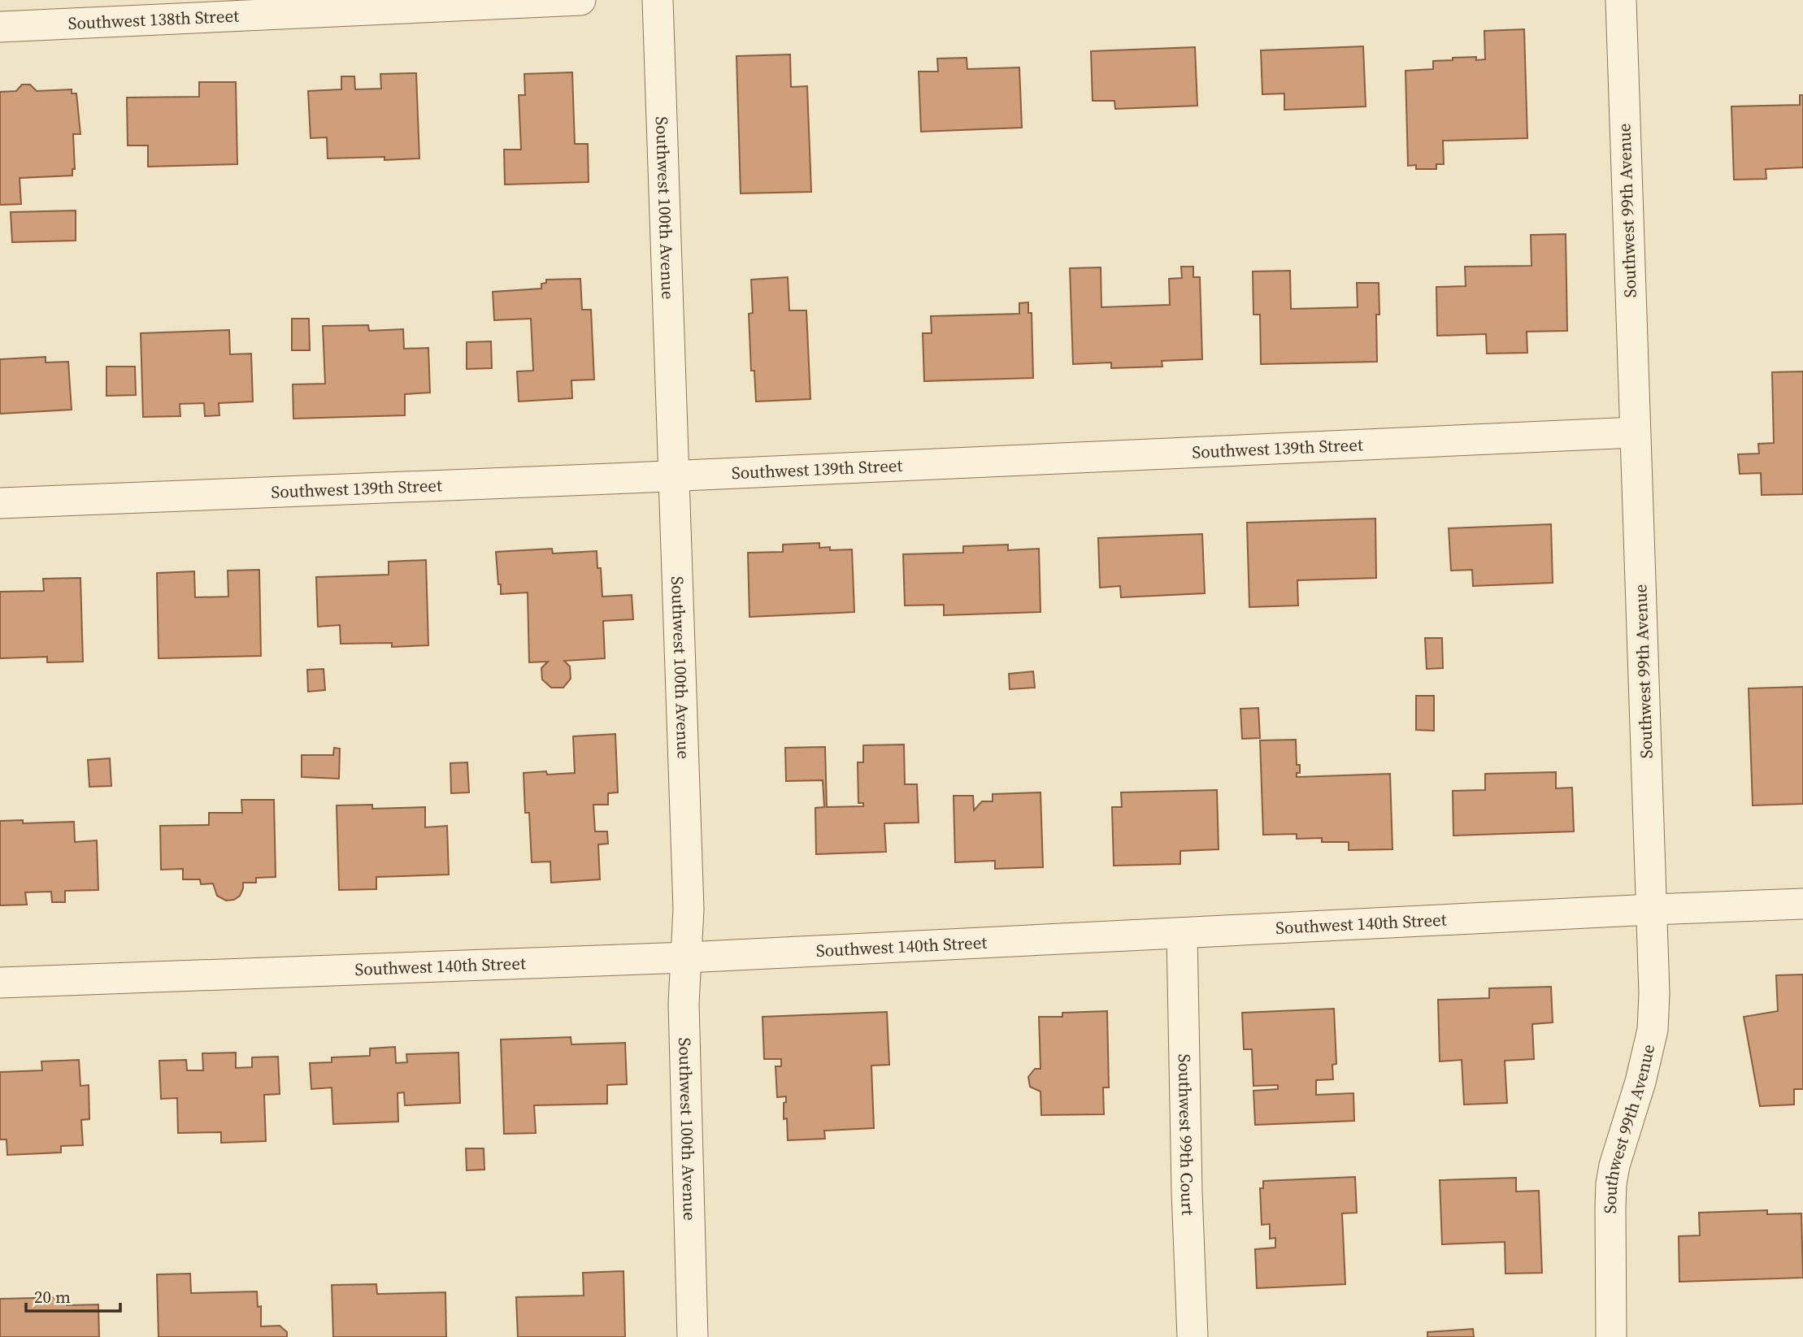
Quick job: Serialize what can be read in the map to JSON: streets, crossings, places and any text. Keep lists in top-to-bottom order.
{
  "streets": {
    "street": [
      "Southwest 138th Street",
      "Southwest 100th Avenue",
      "Southwest 99th Avenue",
      "Southwest 139th Street",
      "Southwest 140th Street",
      "Southwest 99th Court"
    ]
  },
  "crossings": [
    ["Southwest 100th Avenue", "Southwest 139th Street"],
    ["Southwest 100th Avenue", "Southwest 140th Street"],
    ["Southwest 99th Avenue", "Southwest 139th Street"],
    ["Southwest 99th Avenue", "Southwest 140th Street"],
    ["Southwest 140th Street", "Southwest 99th Court"]
  ],
  "scale_bar": "20 m"
}
